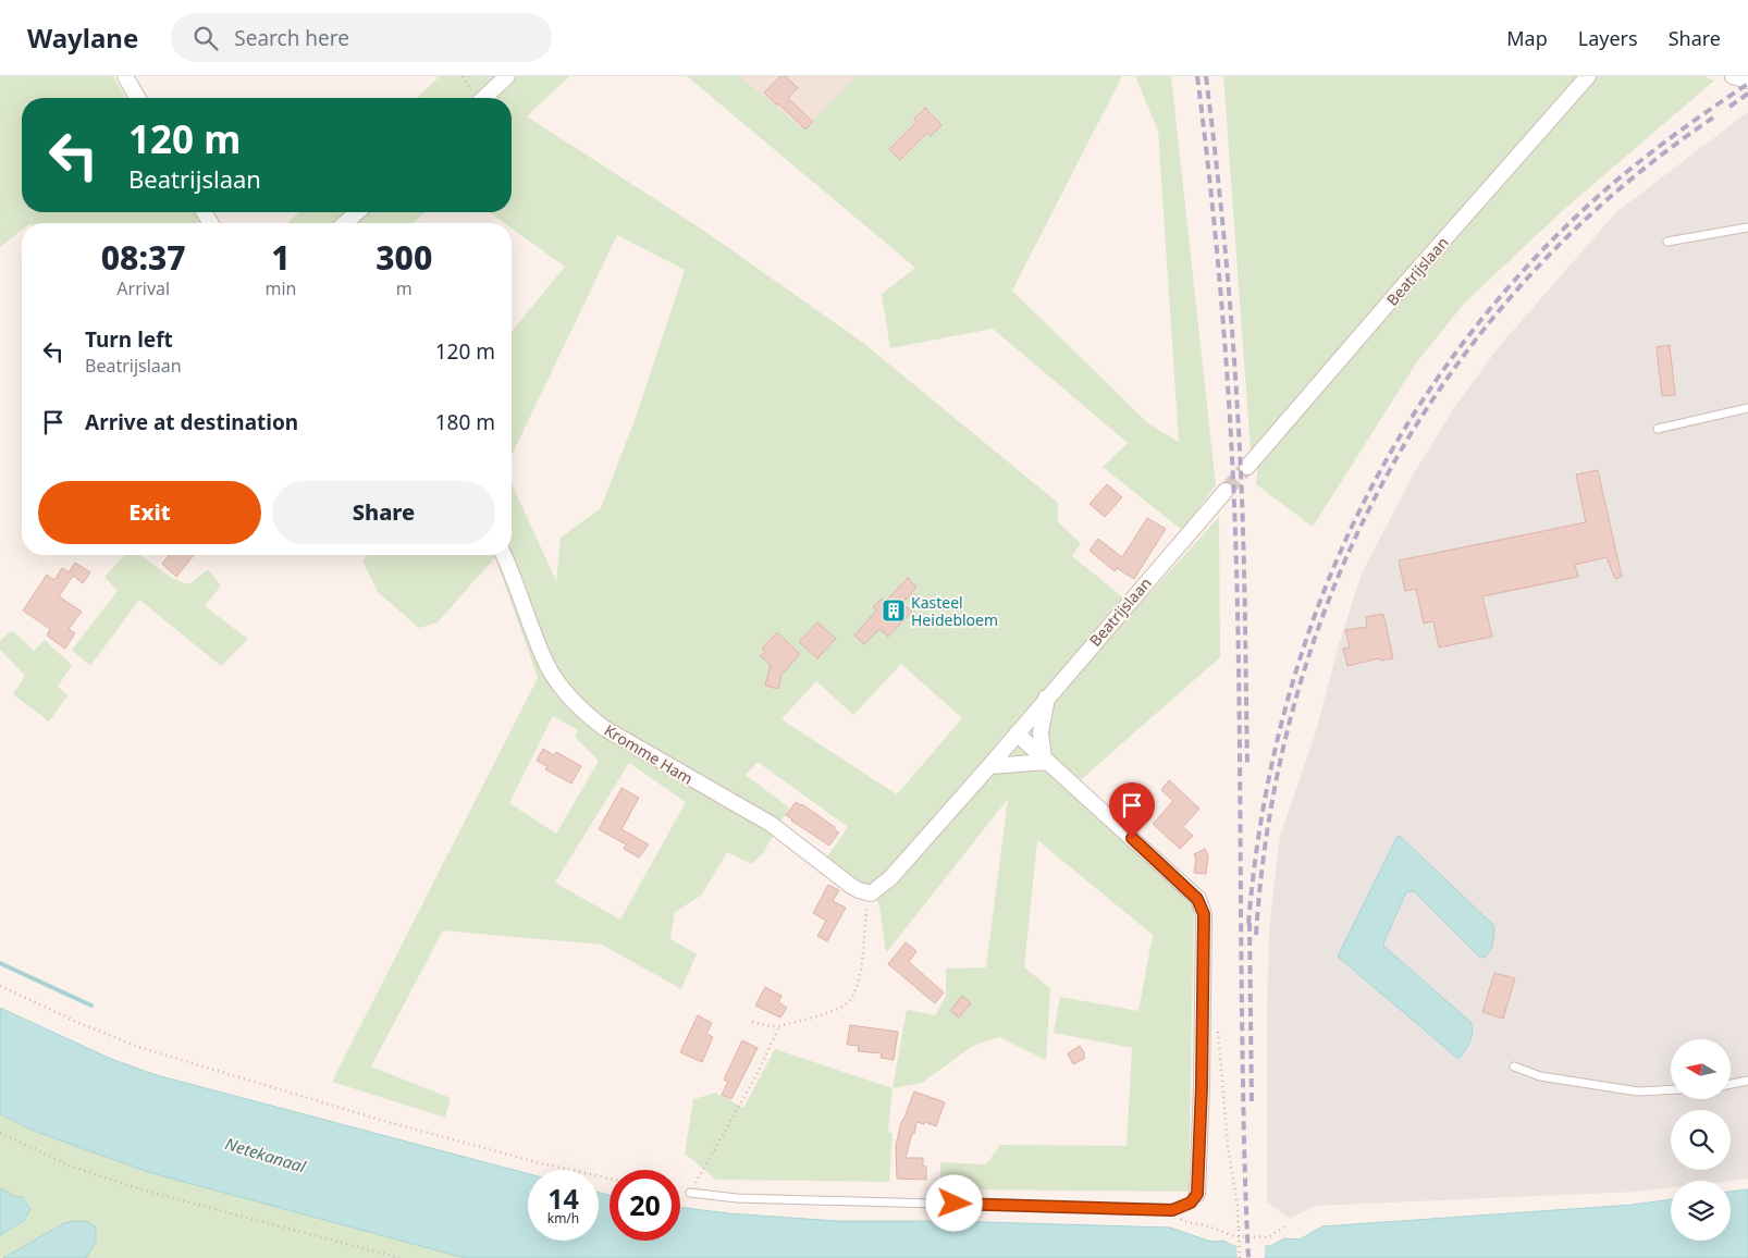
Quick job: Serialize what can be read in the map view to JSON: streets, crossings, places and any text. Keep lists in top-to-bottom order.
{
  "streets": {
    "street": ["Beatrijslaan", "Kromme Ham"]
  },
  "crossings": [
    ["Beatrijslaan", "Kromme Ham"]
  ],
  "water": ["Netekanaal"],
  "places": {
    "building": ["Kasteel Heidebloem"]
  },
  "north": "left",
  "page": {
    "header": "Waylane",
    "search": "Search here",
    "nav": ["Map", "Layers", "Share"],
    "turn": ["120 m", "Beatrijslaan"],
    "eta": [
      "08:37",
      "Arrival",
      "1",
      "min",
      "300",
      "m"
    ],
    "list": [
      {
        "name": "Turn left",
        "note": "Beatrijslaan",
        "value": "120 m"
      },
      {
        "name": "Arrive at destination",
        "value": "180 m"
      }
    ],
    "buttons": ["Exit", "Share"],
    "speed": "14 km/h",
    "limit": "20"
  }
}
